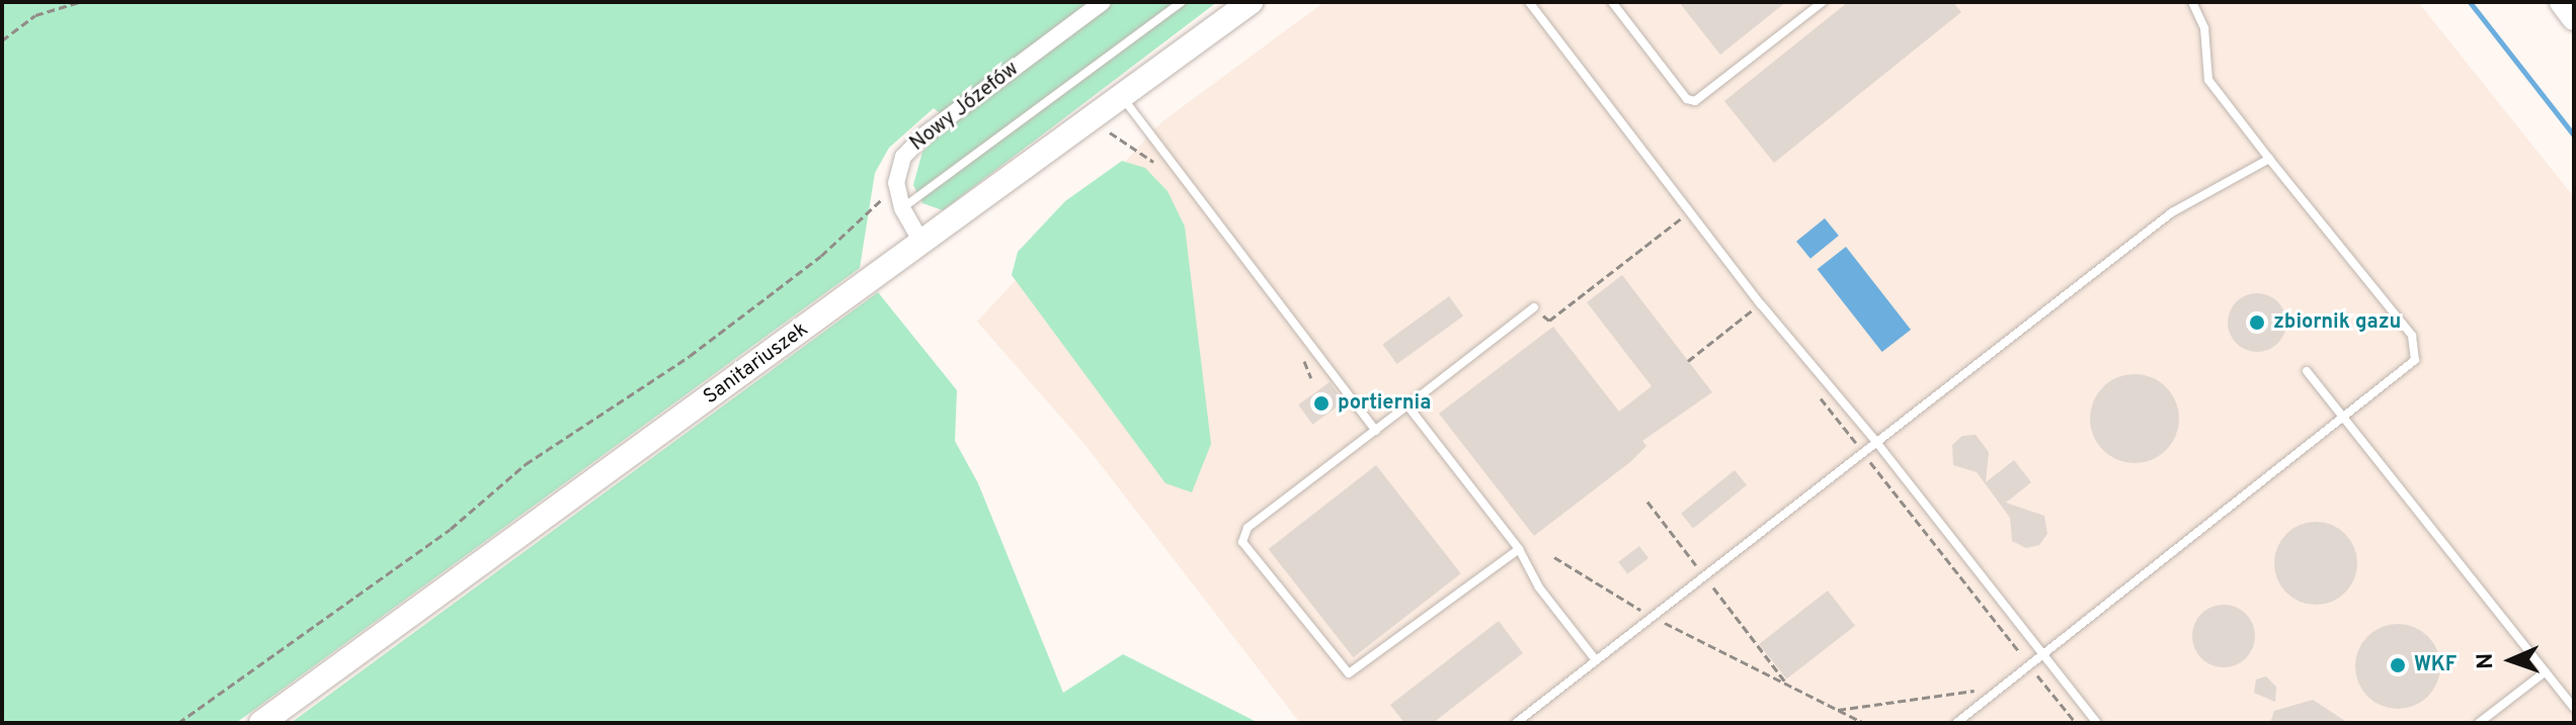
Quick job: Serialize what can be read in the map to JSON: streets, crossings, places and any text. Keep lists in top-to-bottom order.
{
  "streets": {
    "street": ["Nowy Józefów", "Sanitariuszek"]
  },
  "places": ["zbiornik gazu", "portiernia", "WKF"],
  "north": "left"
}
